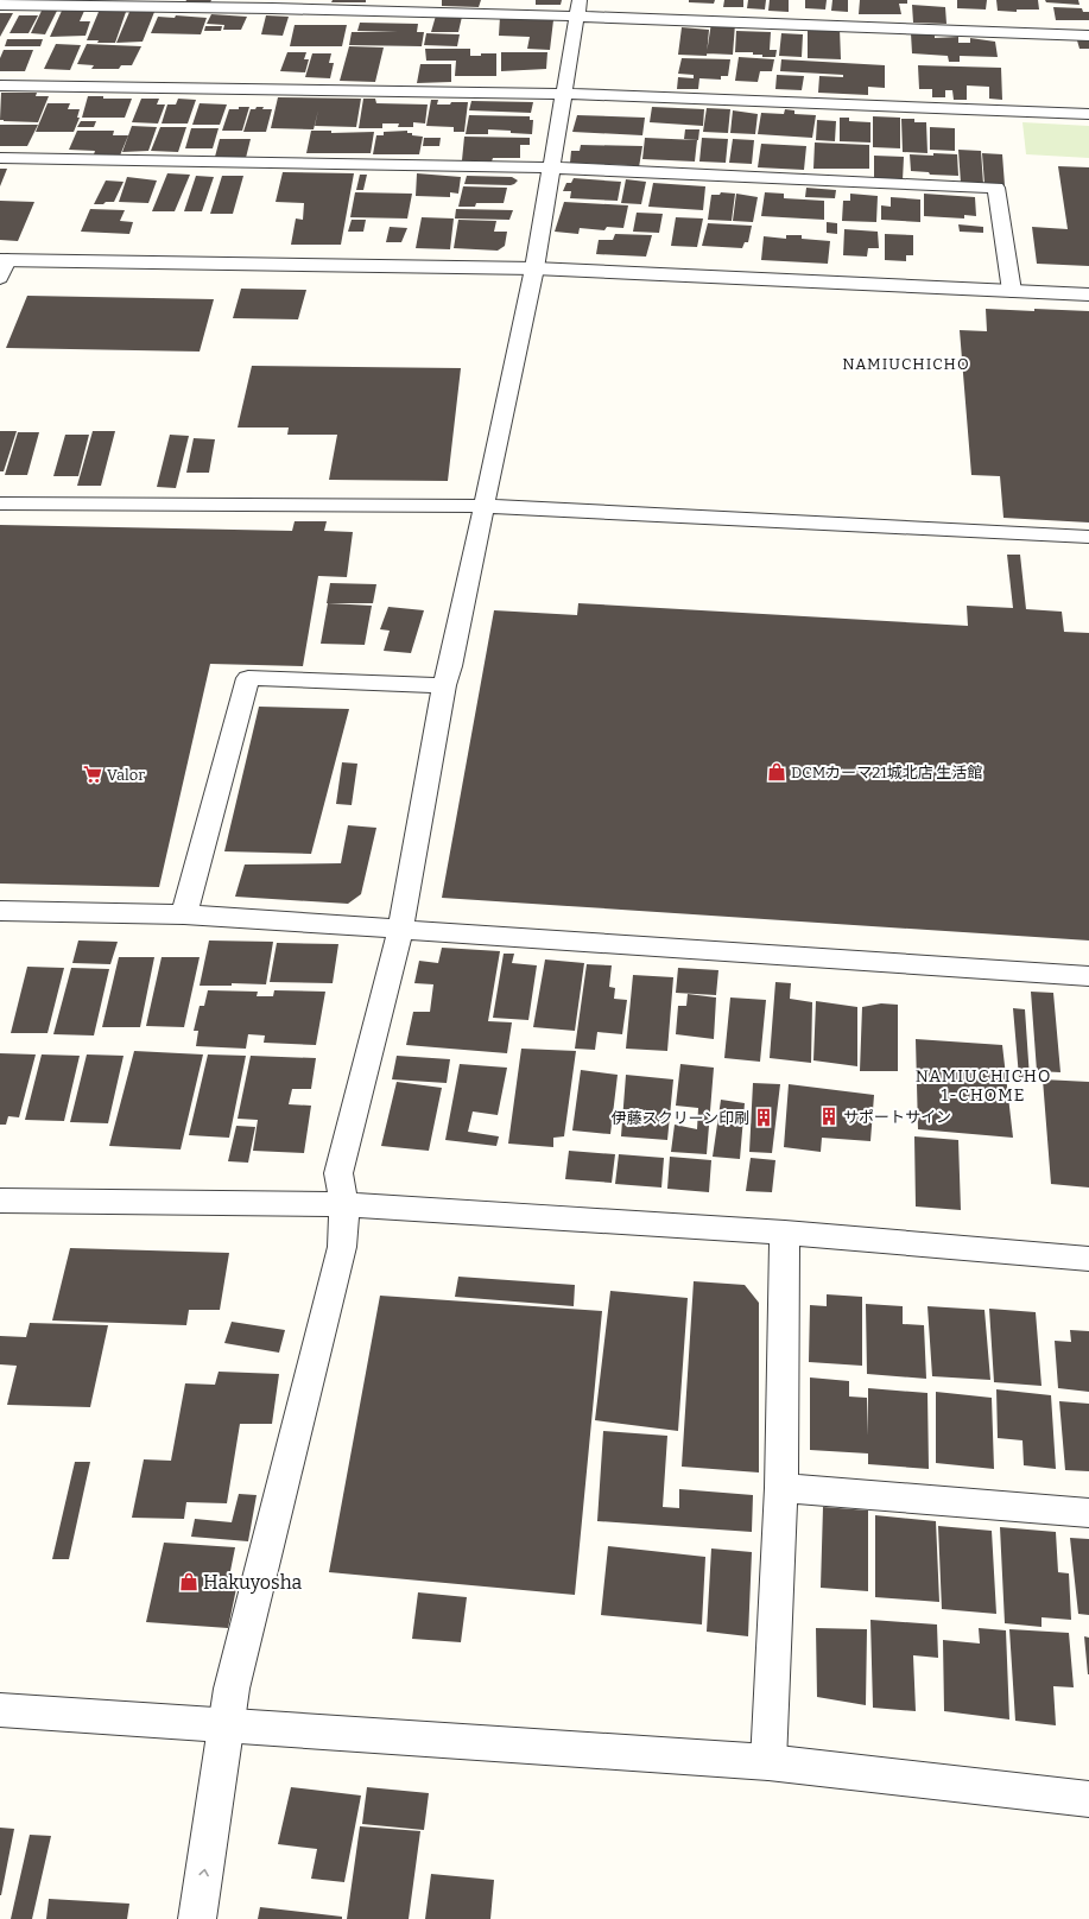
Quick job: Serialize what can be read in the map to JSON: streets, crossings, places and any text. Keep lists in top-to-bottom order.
{
  "districts": ["NAMIUCHICHO", "NAMIUCHICHO 1-CHOME"],
  "places": {
    "shop": ["DCMカーマ21城北店 生活館", "Hakuyosha"],
    "supermarket": ["Valor"],
    "building": ["サポートサイン", "伊藤スクリーン印刷"]
  }
}
